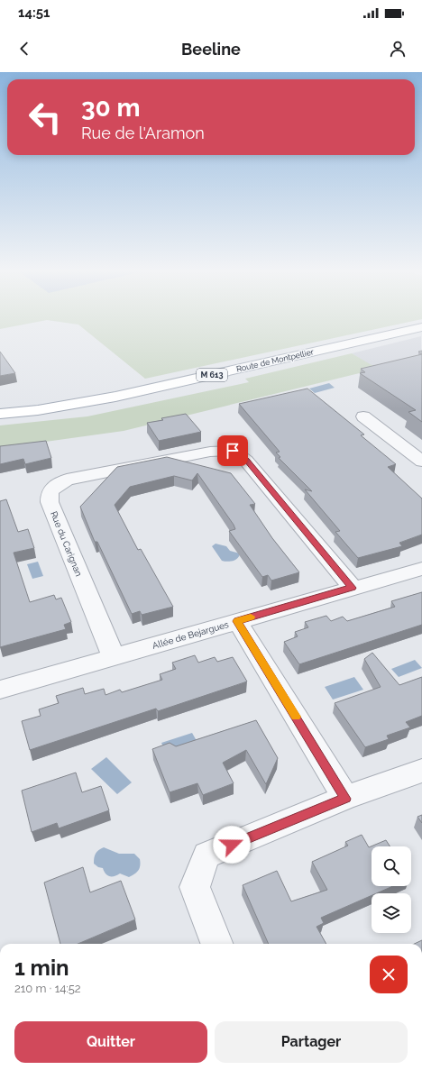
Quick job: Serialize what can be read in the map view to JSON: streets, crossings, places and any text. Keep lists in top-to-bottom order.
{
  "streets": {
    "main road": ["Route de Montpellier", "M 613"],
    "street": ["Rue du Carignan", "Allée de Bejargues"]
  },
  "crossings": [
    ["Rue du Carignan", "Allée de Bejargues"]
  ],
  "page": {
    "status": "14:51",
    "header": "Beeline",
    "turn": ["30 m", "Rue de l'Aramon"],
    "heading": ["1 min", "210 m · 14:52"],
    "buttons": ["Quitter", "Partager"]
  }
}
